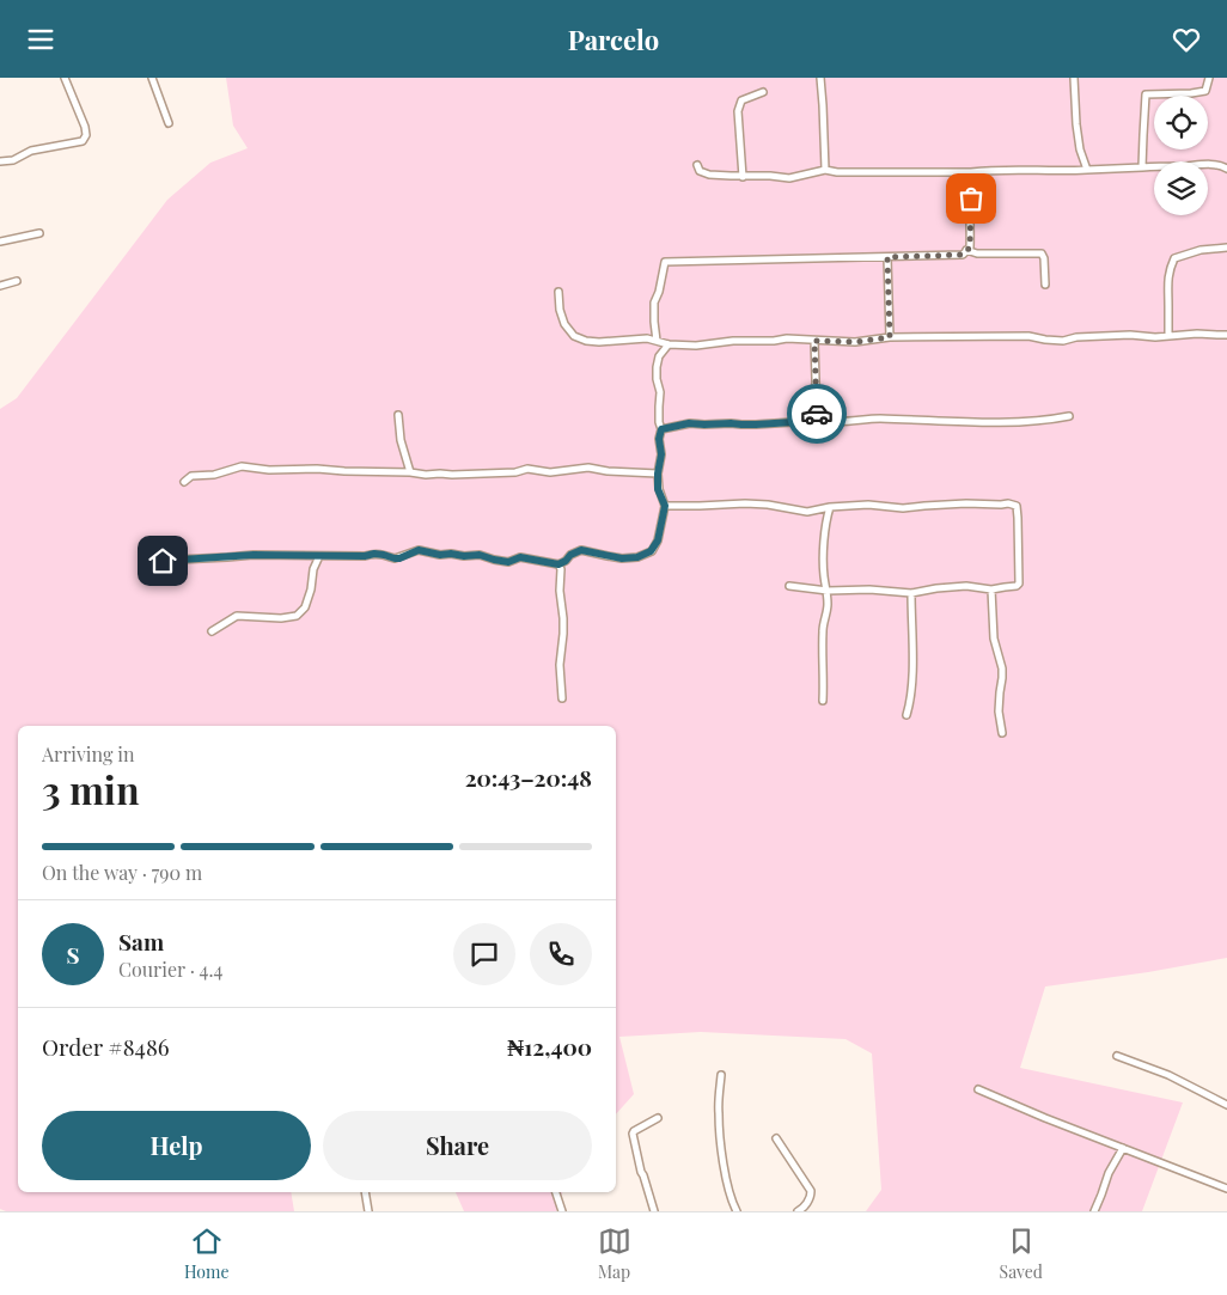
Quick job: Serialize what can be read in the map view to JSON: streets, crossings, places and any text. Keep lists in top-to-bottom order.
{
  "page": {
    "header": "Parcelo",
    "heading": ["3 min", "Arriving in", "20:43–20:48"],
    "panel": [
      "Sam",
      "Courier · 4.4",
      "Order #8486",
      "₦12,400"
    ],
    "bar": "On the way · 790 m",
    "round": "S",
    "buttons": ["Help", "Share"],
    "tabs": ["Home", "Map", "Saved"]
  }
}
